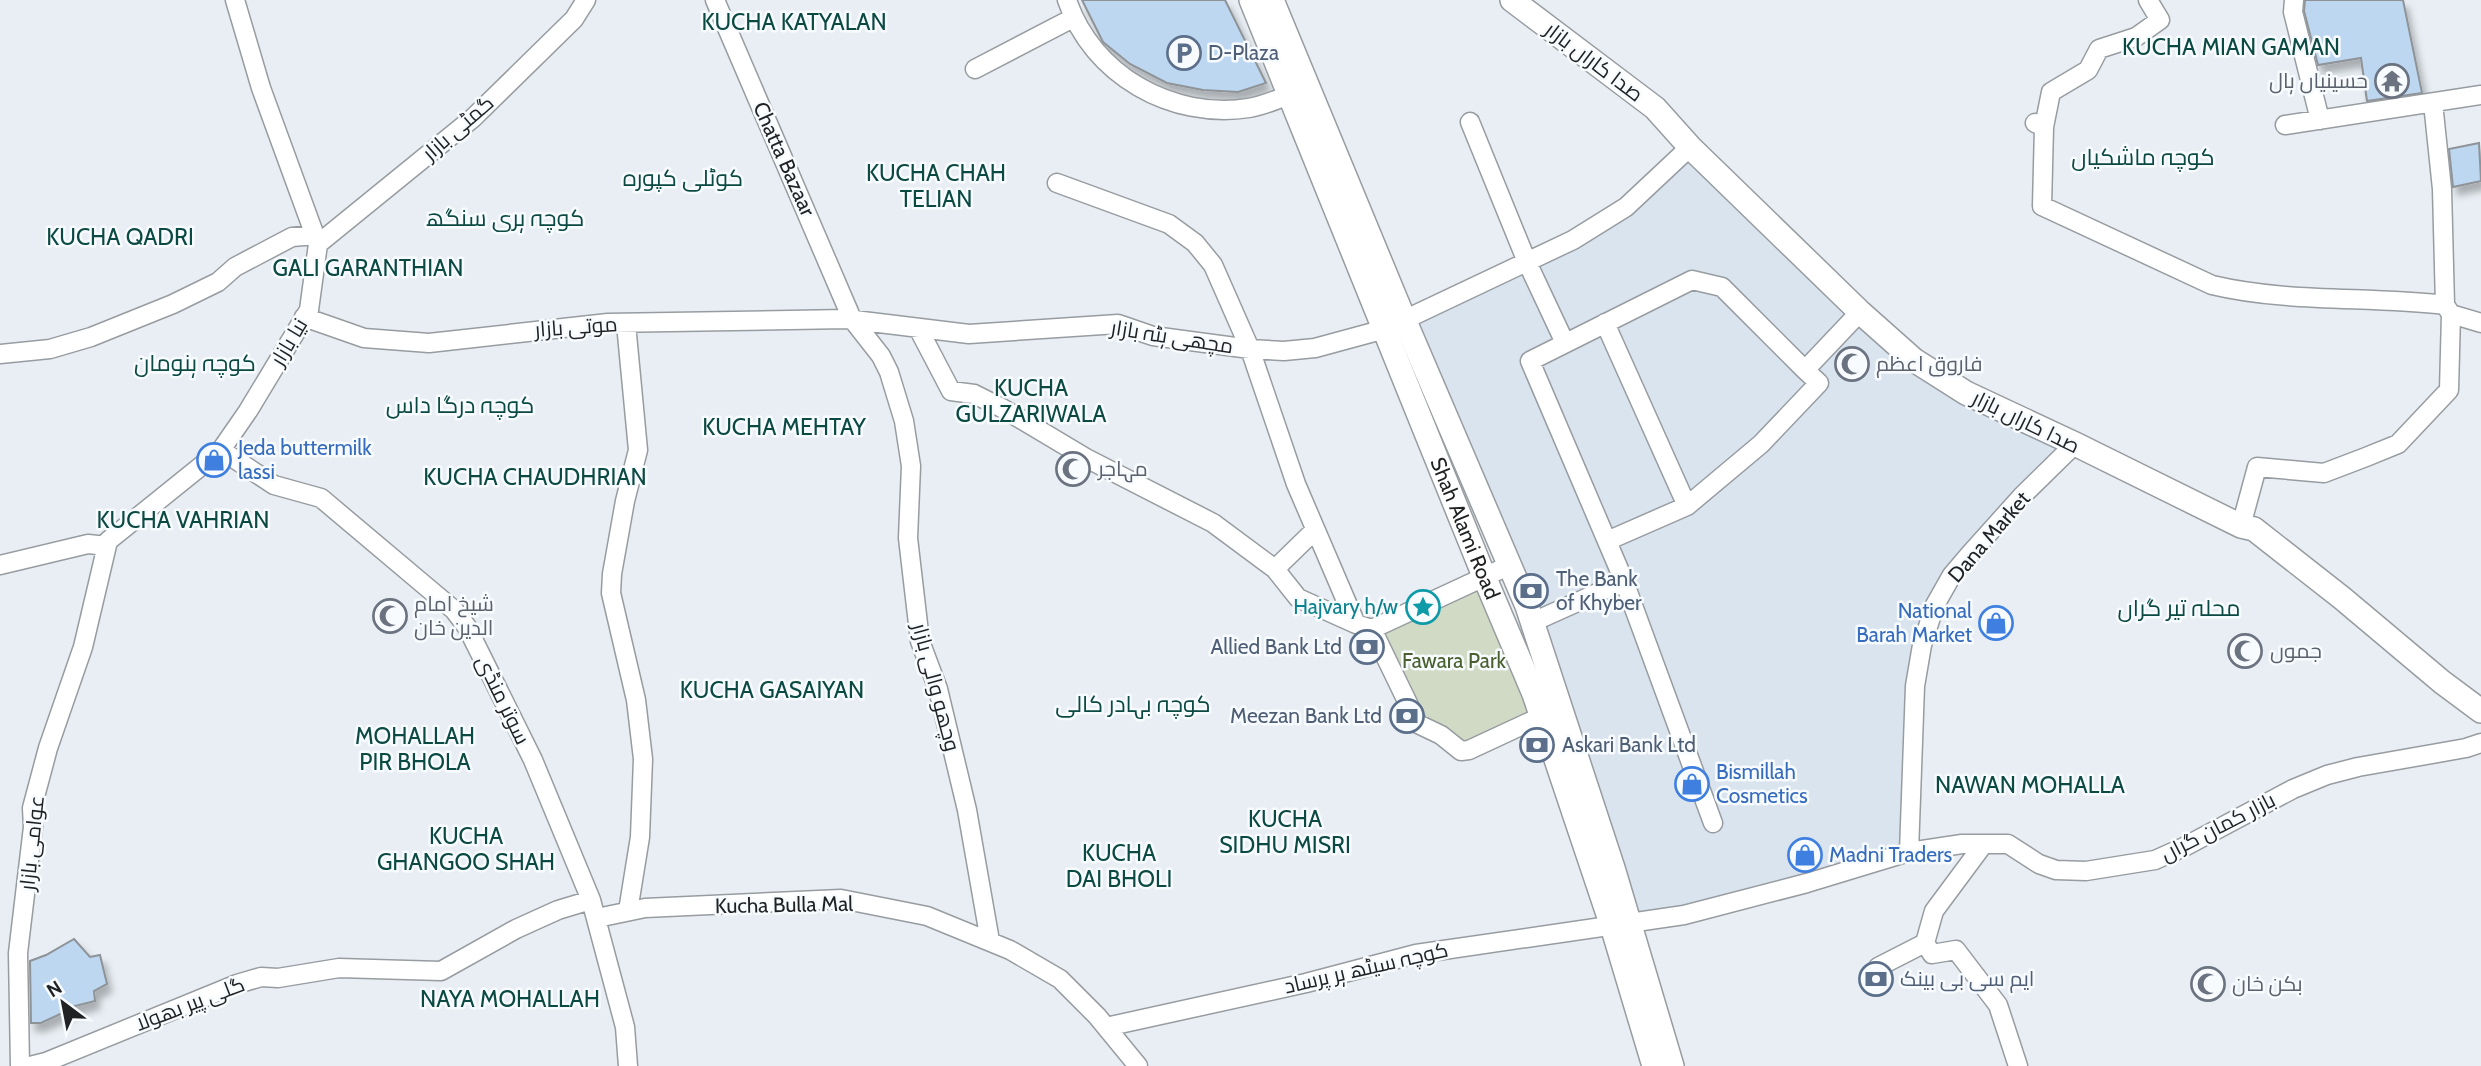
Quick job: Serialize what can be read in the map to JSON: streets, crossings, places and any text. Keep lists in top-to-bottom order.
{
  "streets": {
    "street": [
      "صدا کاراں بازار",
      "گمٹی بازار",
      "Chatta Bazaar",
      "موتی بازار",
      "مچھی ہٹہ بازار",
      "نیا بازار",
      "Shah Alami Road",
      "Dana Market",
      "وچھو والی بازار",
      "سوتر منڈی",
      "بازار کمان گراں",
      "عوامی بازار",
      "Kucha Bulla Mal",
      "کوچہ سیٹھ ہر پرساد",
      "گلی پیر بھولا"
    ]
  },
  "crossings": [
    ["صدا کاراں بازار", "مچھی ہٹہ بازار"],
    ["صدا کاراں بازار", "Dana Market"],
    ["گمٹی بازار", "نیا بازار"],
    ["Chatta Bazaar", "موتی بازار"],
    ["Chatta Bazaar", "مچھی ہٹہ بازار"],
    ["Chatta Bazaar", "وچھو والی بازار"],
    ["موتی بازار", "مچھی ہٹہ بازار"],
    ["موتی بازار", "نیا بازار"],
    ["موتی بازار", "وچھو والی بازار"],
    ["مچھی ہٹہ بازار", "Shah Alami Road"],
    ["مچھی ہٹہ بازار", "وچھو والی بازار"],
    ["نیا بازار", "سوتر منڈی"],
    ["نیا بازار", "عوامی بازار"],
    ["Shah Alami Road", "بازار کمان گراں"],
    ["Shah Alami Road", "کوچہ سیٹھ ہر پرساد"],
    ["Dana Market", "بازار کمان گراں"],
    ["وچھو والی بازار", "Kucha Bulla Mal"],
    ["سوتر منڈی", "Kucha Bulla Mal"],
    ["سوتر منڈی", "گلی پیر بھولا"],
    ["بازار کمان گراں", "کوچہ سیٹھ ہر پرساد"],
    ["Kucha Bulla Mal", "کوچہ سیٹھ ہر پرساد"]
  ],
  "districts": [
    "KUCHA KATYALAN",
    "KUCHA MIAN GAMAN",
    "کوچہ ماشکیاں",
    "KUCHA CHAH TELIAN",
    "کوٹلی کپورہ",
    "کوچہ ہری سنگھ",
    "KUCHA QADRI",
    "GALI GARANTHIAN",
    "کوچہ ہنومان",
    "KUCHA GULZARIWALA",
    "کوچہ درگا داس",
    "KUCHA MEHTAY",
    "KUCHA CHAUDHRIAN",
    "KUCHA VAHRIAN",
    "محلہ تیر گراں",
    "KUCHA GASAIYAN",
    "کوچہ بہادر کالی",
    "MOHALLAH PIR BHOLA",
    "NAWAN MOHALLA",
    "KUCHA SIDHU MISRI",
    "KUCHA GHANGOO SHAH",
    "KUCHA DAI BHOLI",
    "NAYA MOHALLAH"
  ],
  "parks": ["Fawara Park"],
  "places": {
    "parking": ["D-Plaza"],
    "temple": ["حسینیاں ہال"],
    "mosque": [
      "فاروق اعظم",
      "مہاجر",
      "شیخ امام الدین خان",
      "جموں",
      "بکن خان"
    ],
    "shop": [
      "Jeda buttermilk lassi",
      "National Barah Market",
      "Bismillah Cosmetics",
      "Madni Traders"
    ],
    "bank": [
      "The Bank of Khyber",
      "Allied Bank Ltd",
      "Meezan Bank Ltd",
      "Askari Bank Ltd",
      "ایم سی بی بینک"
    ],
    "place": ["Hajvary h/w"]
  },
  "north": "top left"
}
